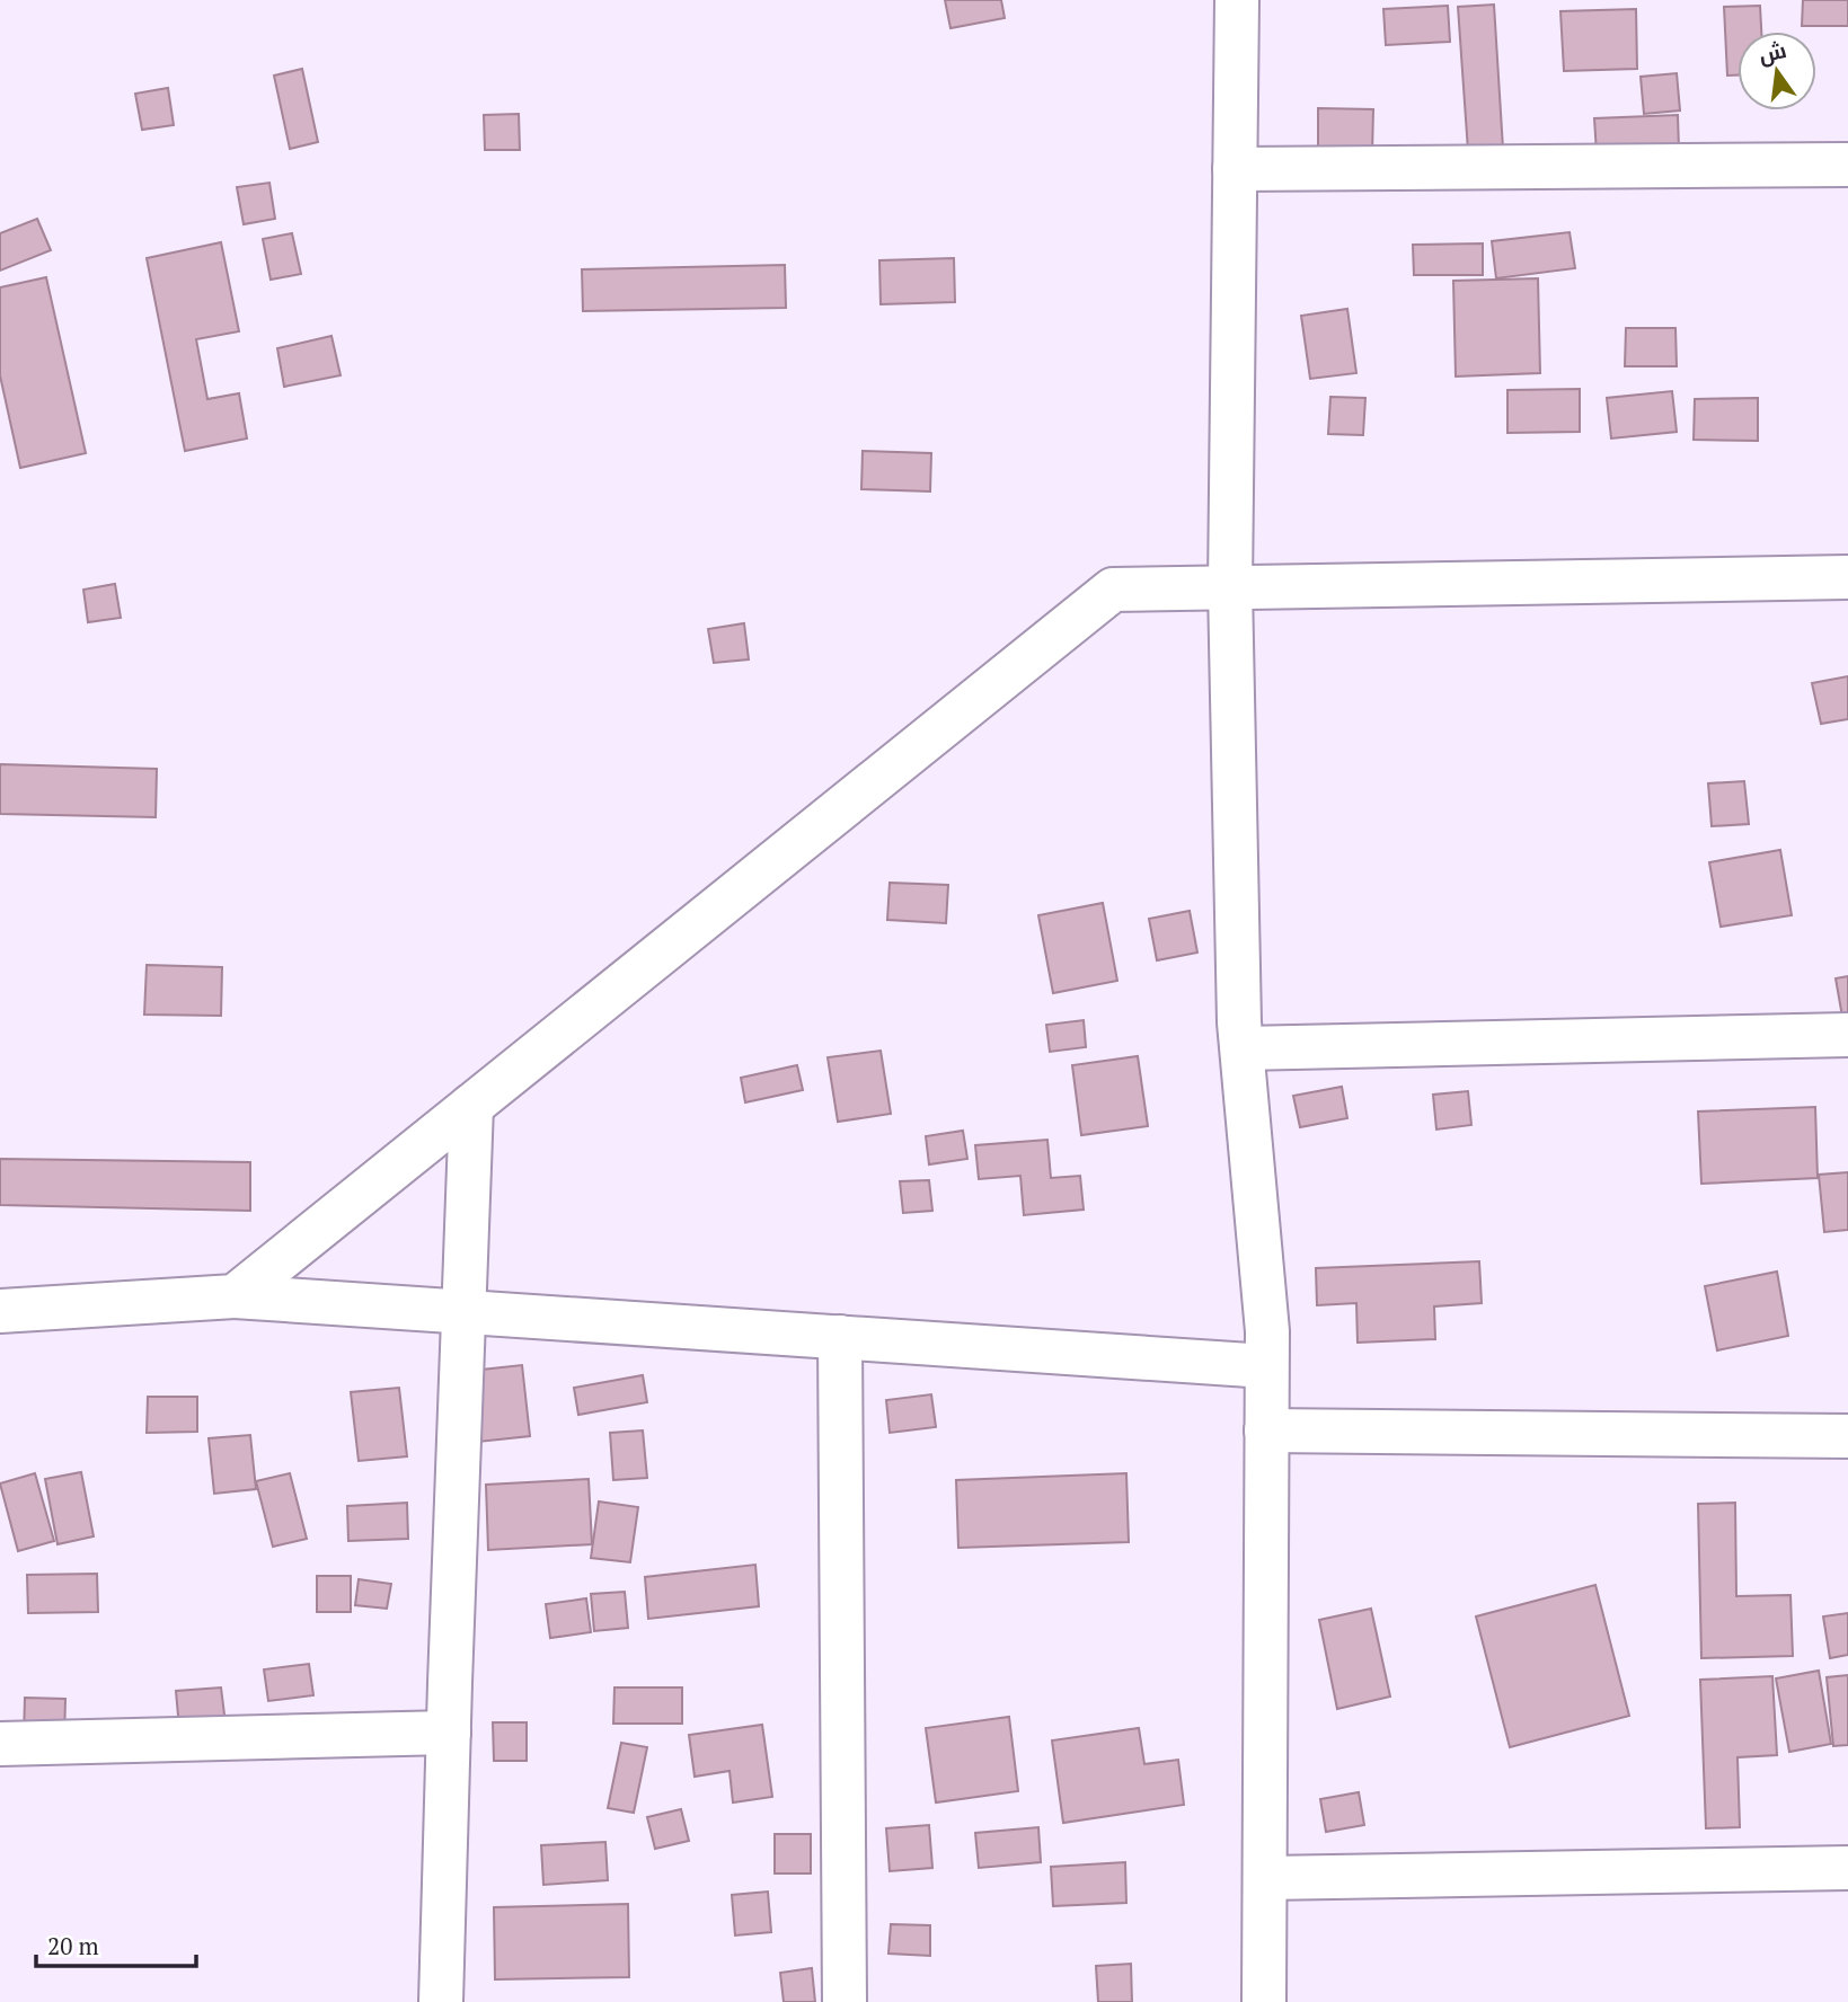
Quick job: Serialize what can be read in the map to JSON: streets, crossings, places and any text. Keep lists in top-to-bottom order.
{
  "scale_bar": "20 m",
  "north": "top"
}
